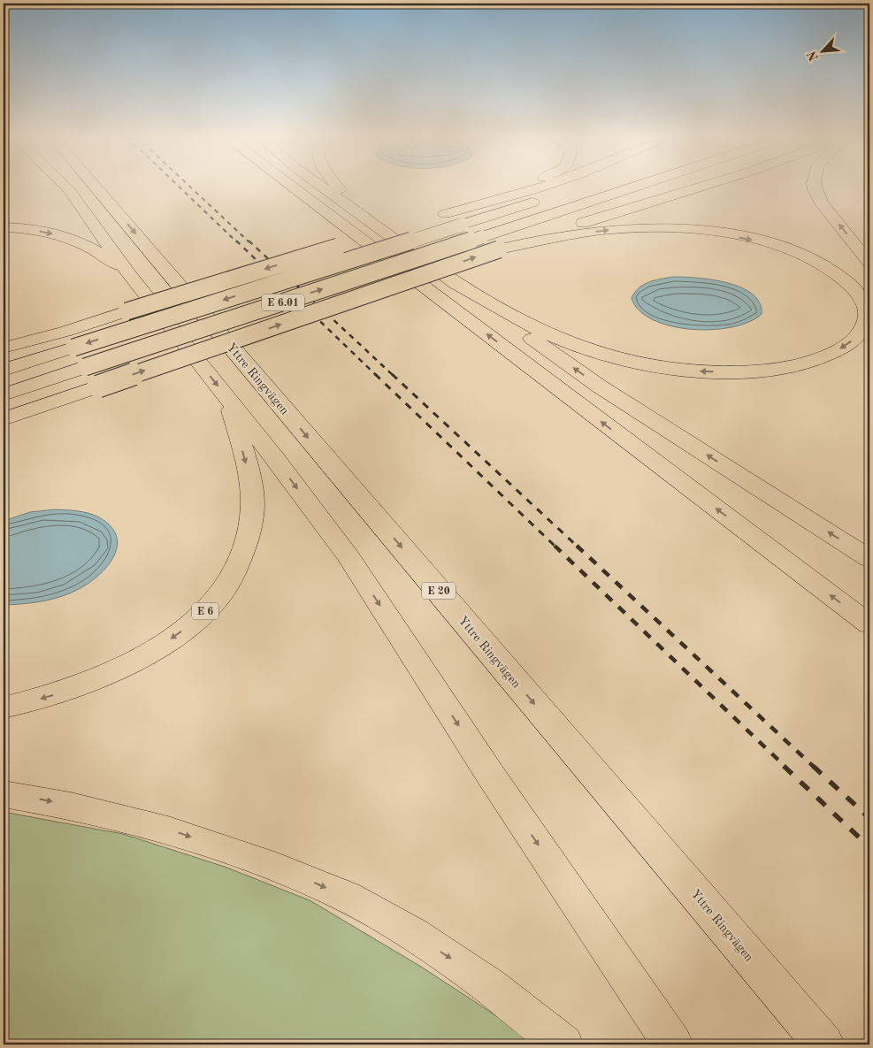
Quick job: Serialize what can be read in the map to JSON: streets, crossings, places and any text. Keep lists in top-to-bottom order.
{
  "streets": {
    "highway": [
      "E 6.01",
      "Yttre Ringvägen",
      "E 20",
      "E 6"
    ]
  },
  "north": "bottom left"
}
